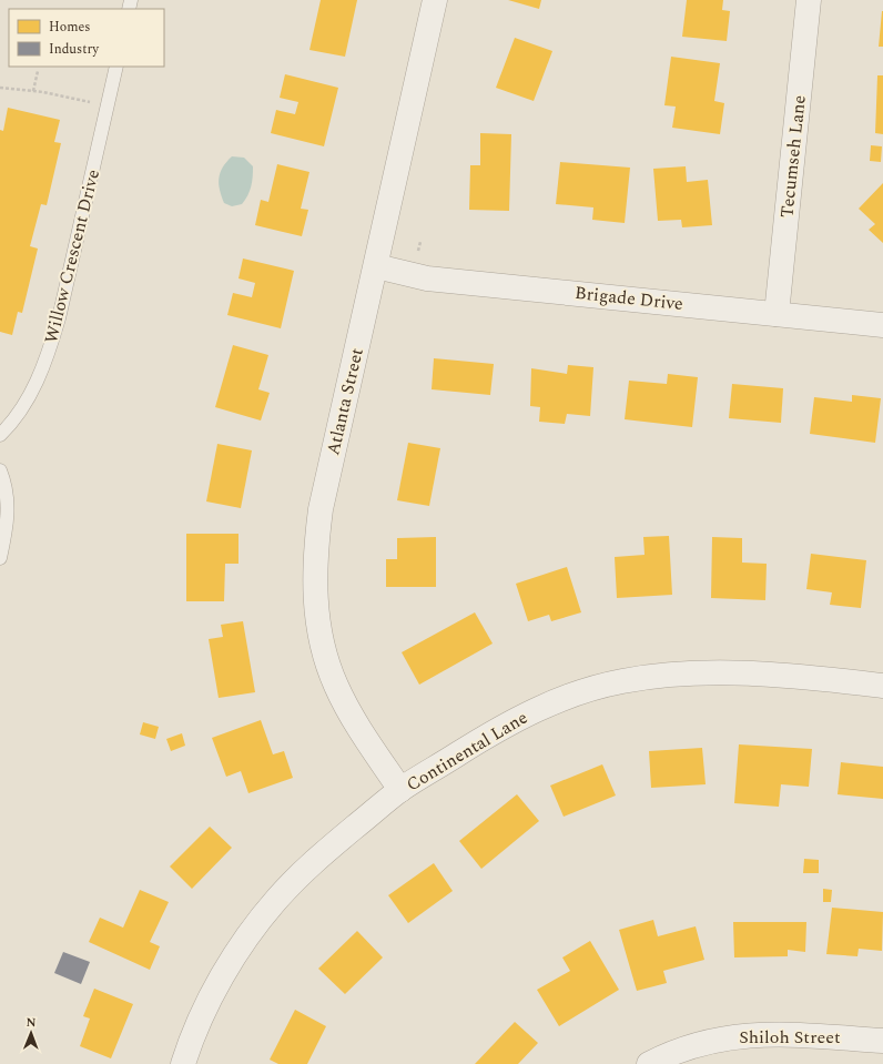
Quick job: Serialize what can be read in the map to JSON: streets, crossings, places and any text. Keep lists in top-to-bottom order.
{
  "streets": {
    "street": [
      "Tecumseh Lane",
      "Brigade Drive",
      "Atlanta Street",
      "Continental Lane",
      "Shiloh Street"
    ],
    "lane": ["Willow Crescent Drive"]
  },
  "crossings": [
    ["Tecumseh Lane", "Brigade Drive"],
    ["Brigade Drive", "Atlanta Street"],
    ["Atlanta Street", "Continental Lane"]
  ],
  "legend": ["Homes", "Industry"],
  "north": "top"
}
